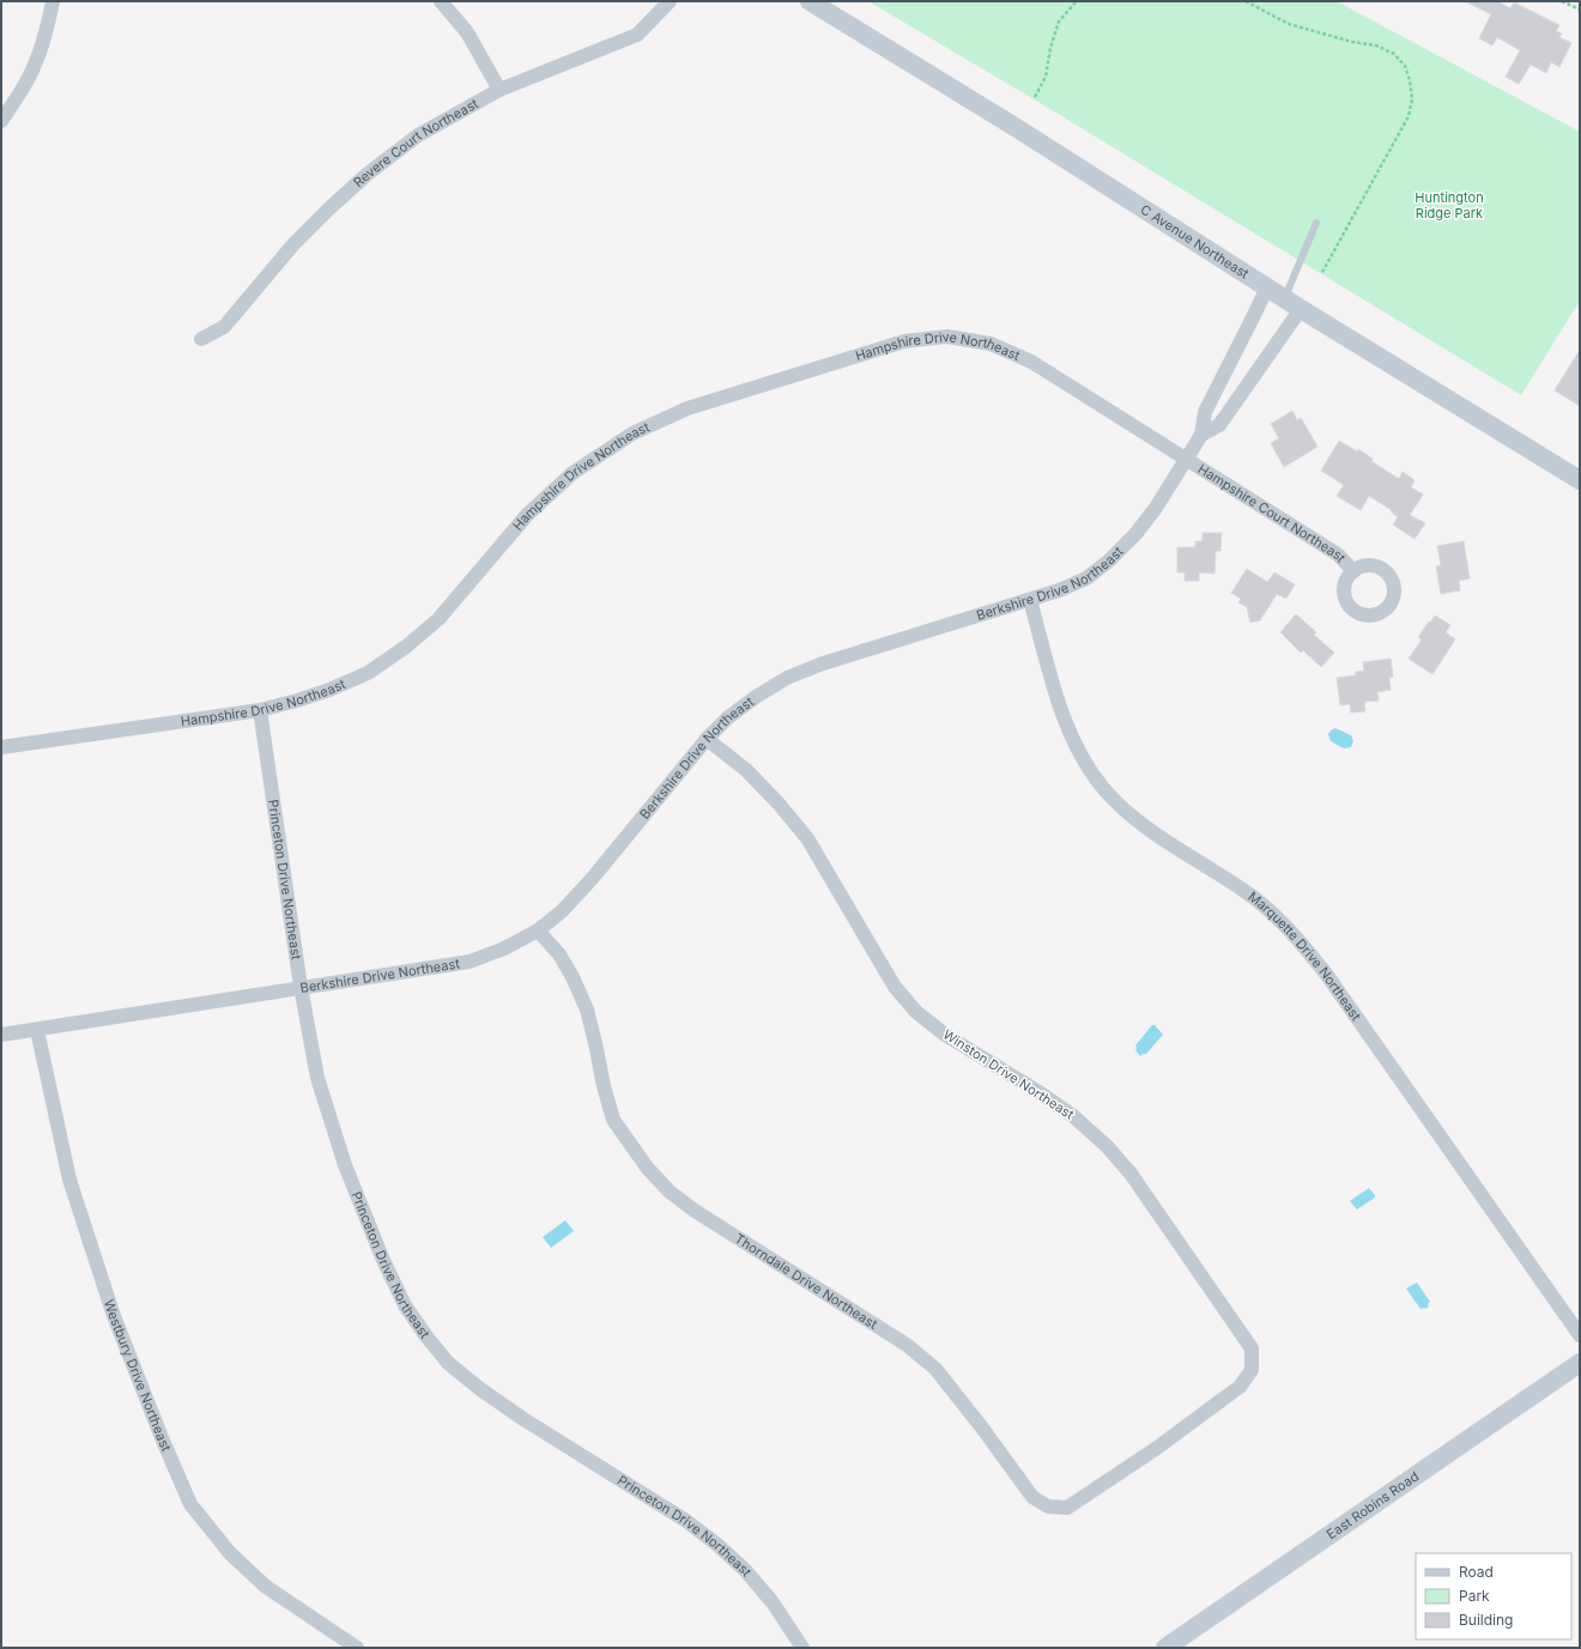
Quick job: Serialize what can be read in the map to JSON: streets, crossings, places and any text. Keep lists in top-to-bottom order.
{
  "streets": {
    "street": [
      "Revere Court Northeast",
      "C Avenue Northeast",
      "Hampshire Drive Northeast",
      "Hampshire Court Northeast",
      "Berkshire Drive Northeast",
      "Princeton Drive Northeast",
      "Marquette Drive Northeast",
      "Winston Drive Northeast",
      "Thorndale Drive Northeast",
      "Westbury Drive Northeast",
      "East Robins Road"
    ]
  },
  "crossings": [
    ["C Avenue Northeast", "Berkshire Drive Northeast"],
    ["Hampshire Drive Northeast", "Hampshire Court Northeast"],
    ["Hampshire Drive Northeast", "Berkshire Drive Northeast"],
    ["Hampshire Drive Northeast", "Princeton Drive Northeast"],
    ["Hampshire Court Northeast", "Berkshire Drive Northeast"],
    ["Berkshire Drive Northeast", "Princeton Drive Northeast"],
    ["Berkshire Drive Northeast", "Marquette Drive Northeast"],
    ["Berkshire Drive Northeast", "Winston Drive Northeast"],
    ["Berkshire Drive Northeast", "Thorndale Drive Northeast"],
    ["Berkshire Drive Northeast", "Westbury Drive Northeast"],
    ["Winston Drive Northeast", "Thorndale Drive Northeast"]
  ],
  "parks": ["Huntington Ridge Park"],
  "legend": ["Road", "Park", "Building"]
}
